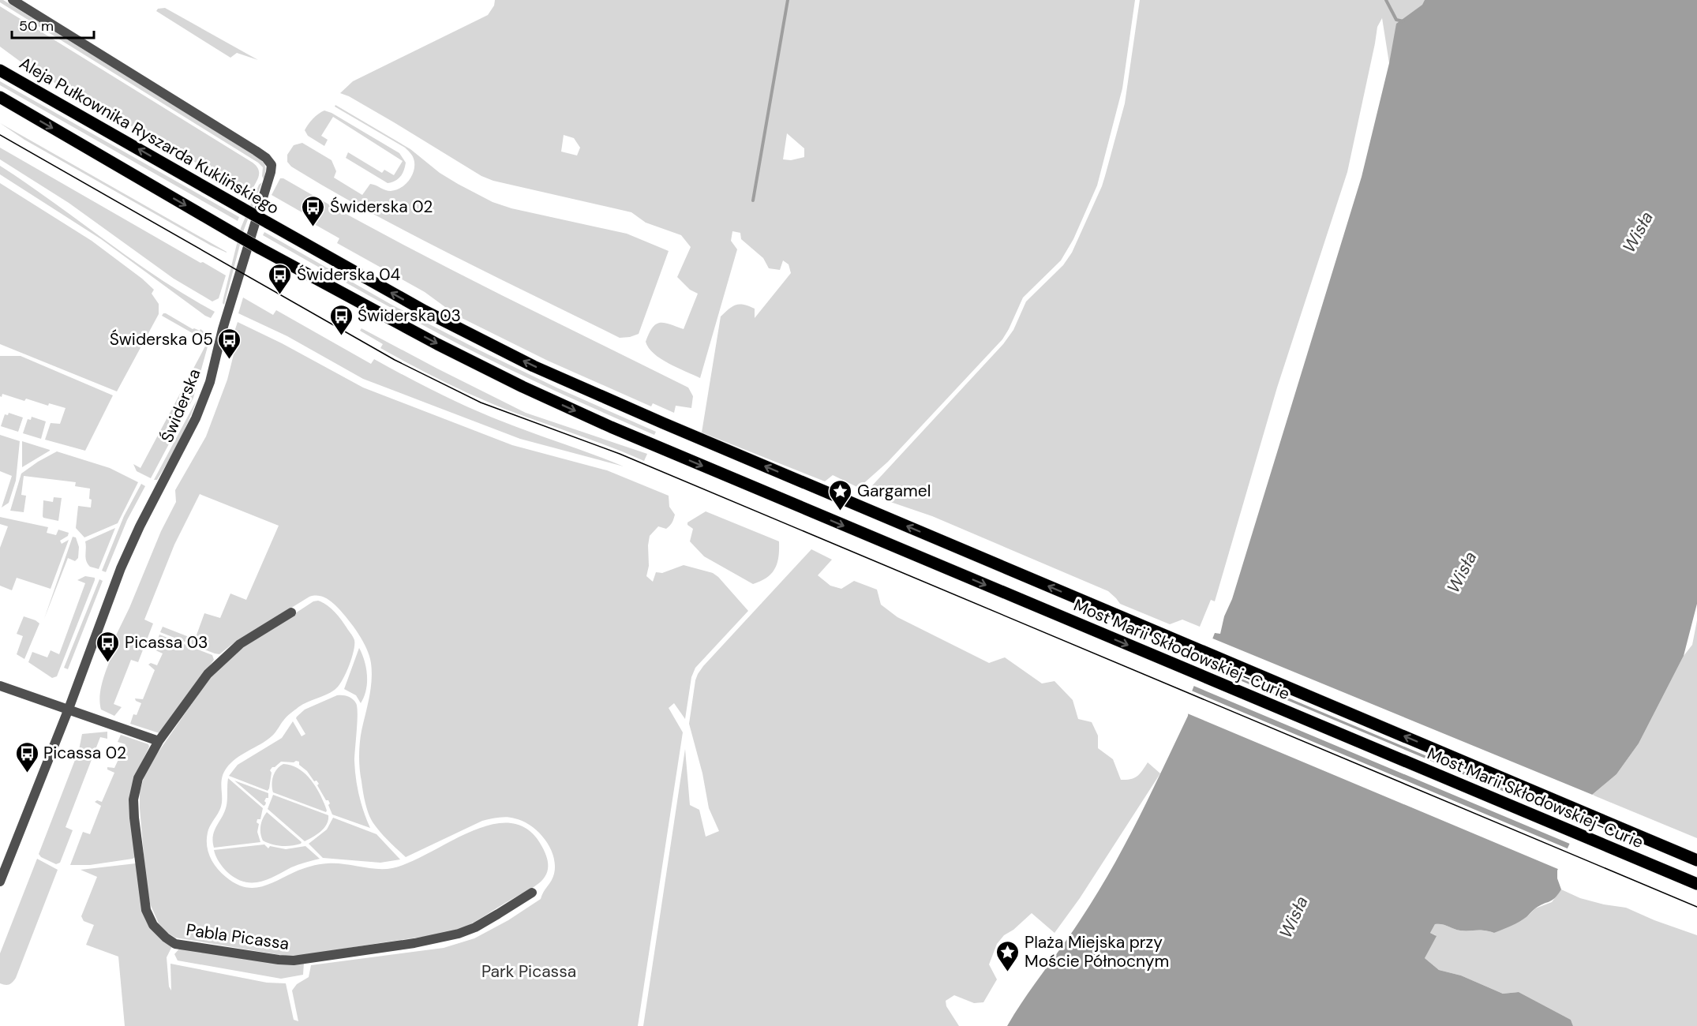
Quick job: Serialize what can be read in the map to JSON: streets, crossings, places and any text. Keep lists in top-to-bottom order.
{
  "streets": {
    "main road": ["Aleja Pułkownika Ryszarda Kuklińskiego", "Most Marii Skłodowskiej-Curie"],
    "street": ["Świderska", "Pabla Picassa"]
  },
  "crossings": [
    ["Aleja Pułkownika Ryszarda Kuklińskiego", "Most Marii Skłodowskiej-Curie"]
  ],
  "one_way": ["Aleja Pułkownika Ryszarda Kuklińskiego"],
  "water": ["Wisła"],
  "parks": ["Park Picassa"],
  "places": {
    "bus stop": [
      "Świderska 02",
      "Świderska 04",
      "Świderska 03",
      "Świderska 05",
      "Picassa 03",
      "Picassa 02"
    ],
    "place": ["Gargamel", "Plaża Miejska przy Moście Północnym"]
  },
  "scale_bar": "50 m"
}
